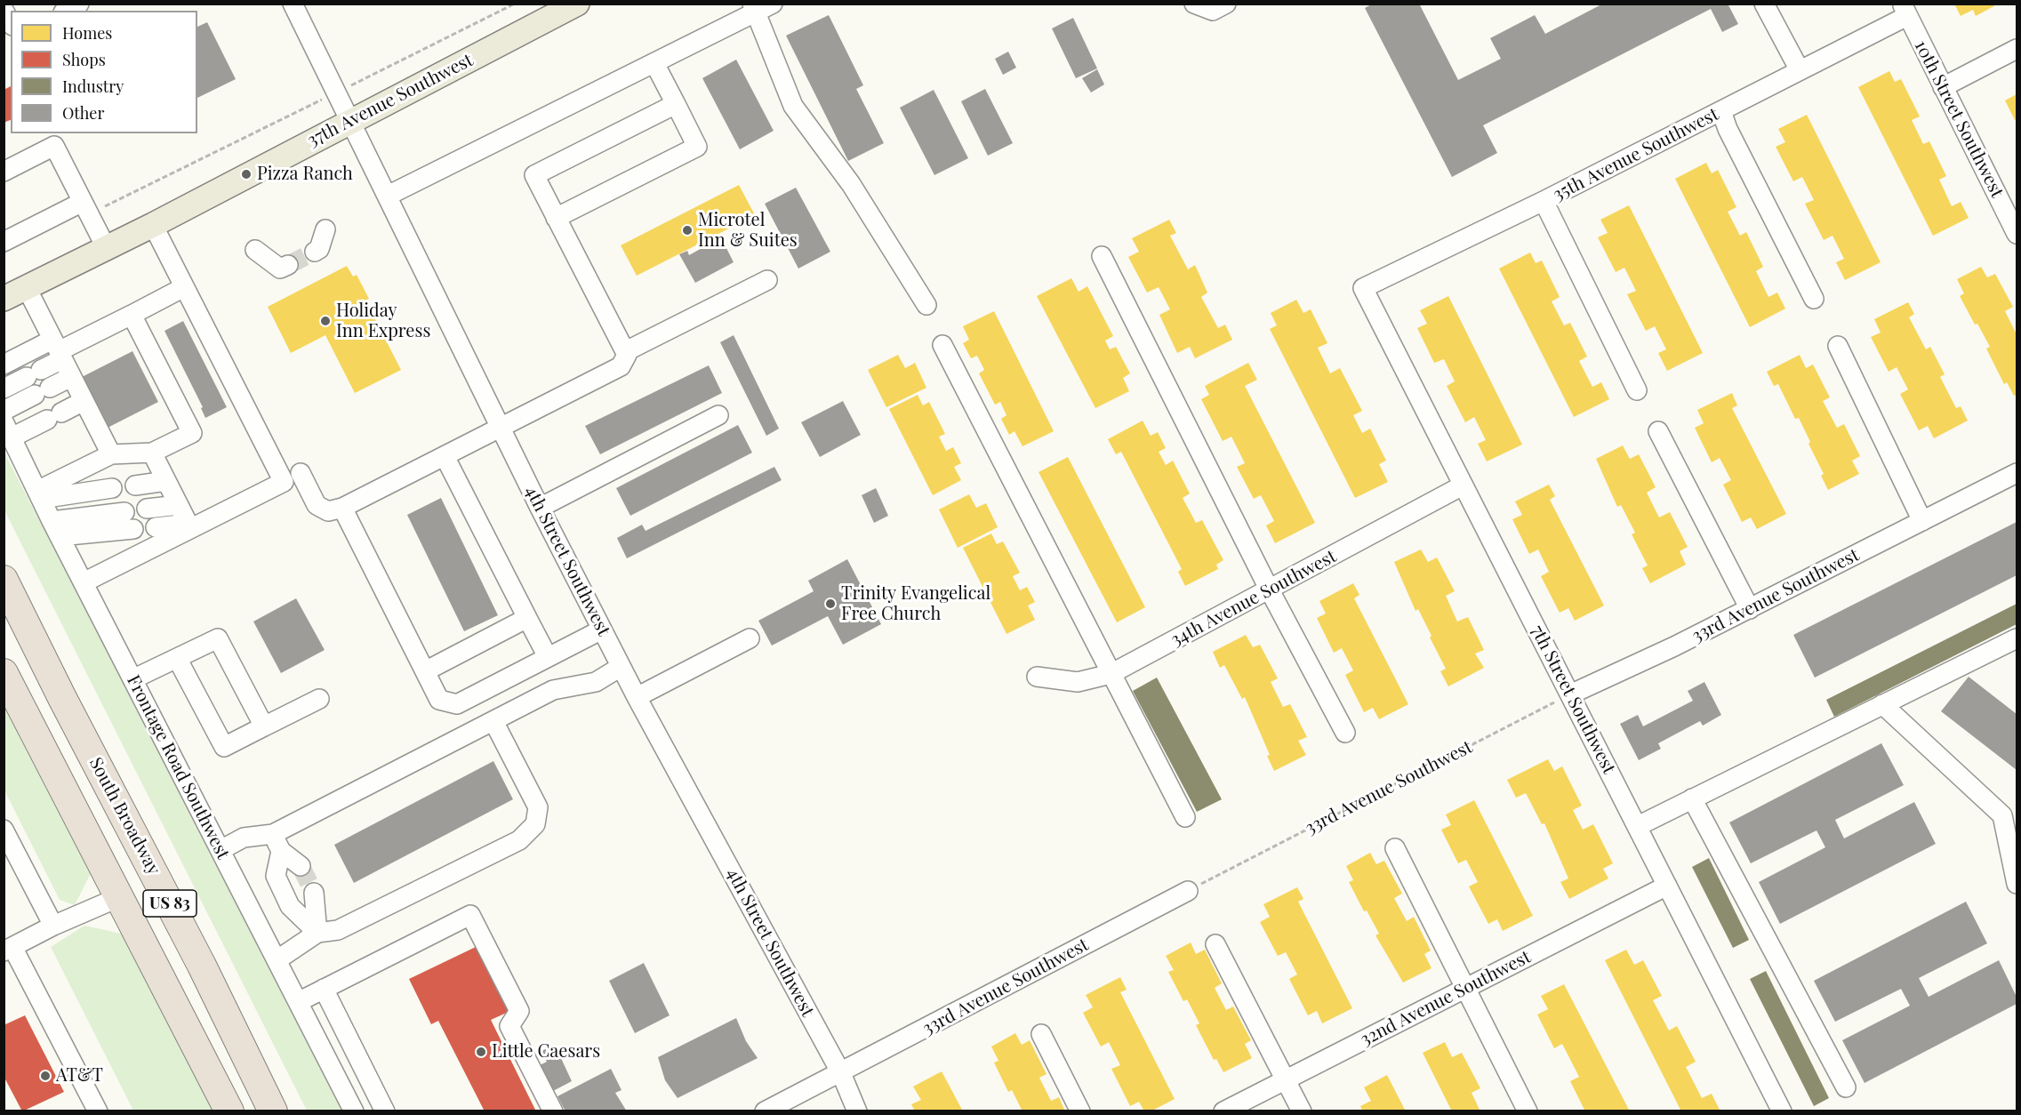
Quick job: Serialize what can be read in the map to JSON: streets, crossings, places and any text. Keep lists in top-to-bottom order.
{
  "streets": {
    "highway": ["South Broadway", "US 83"],
    "main road": ["37th Avenue Southwest"],
    "street": [
      "10th Street Southwest",
      "35th Avenue Southwest",
      "4th Street Southwest",
      "33rd Avenue Southwest",
      "34th Avenue Southwest",
      "7th Street Southwest",
      "Frontage Road Southwest",
      "32nd Avenue Southwest"
    ]
  },
  "crossings": [
    ["37th Avenue Southwest", "4th Street Southwest"],
    ["10th Street Southwest", "35th Avenue Southwest"],
    ["35th Avenue Southwest", "7th Street Southwest"],
    ["4th Street Southwest", "33rd Avenue Southwest"],
    ["33rd Avenue Southwest", "7th Street Southwest"],
    ["34th Avenue Southwest", "7th Street Southwest"],
    ["7th Street Southwest", "32nd Avenue Southwest"]
  ],
  "places": [
    "Pizza Ranch",
    "Microtel Inn & Suites",
    "Holiday Inn Express",
    "Trinity Evangelical Free Church",
    "Little Caesars",
    "AT&T"
  ],
  "legend": [
    "Homes",
    "Shops",
    "Industry",
    "Other"
  ]
}
